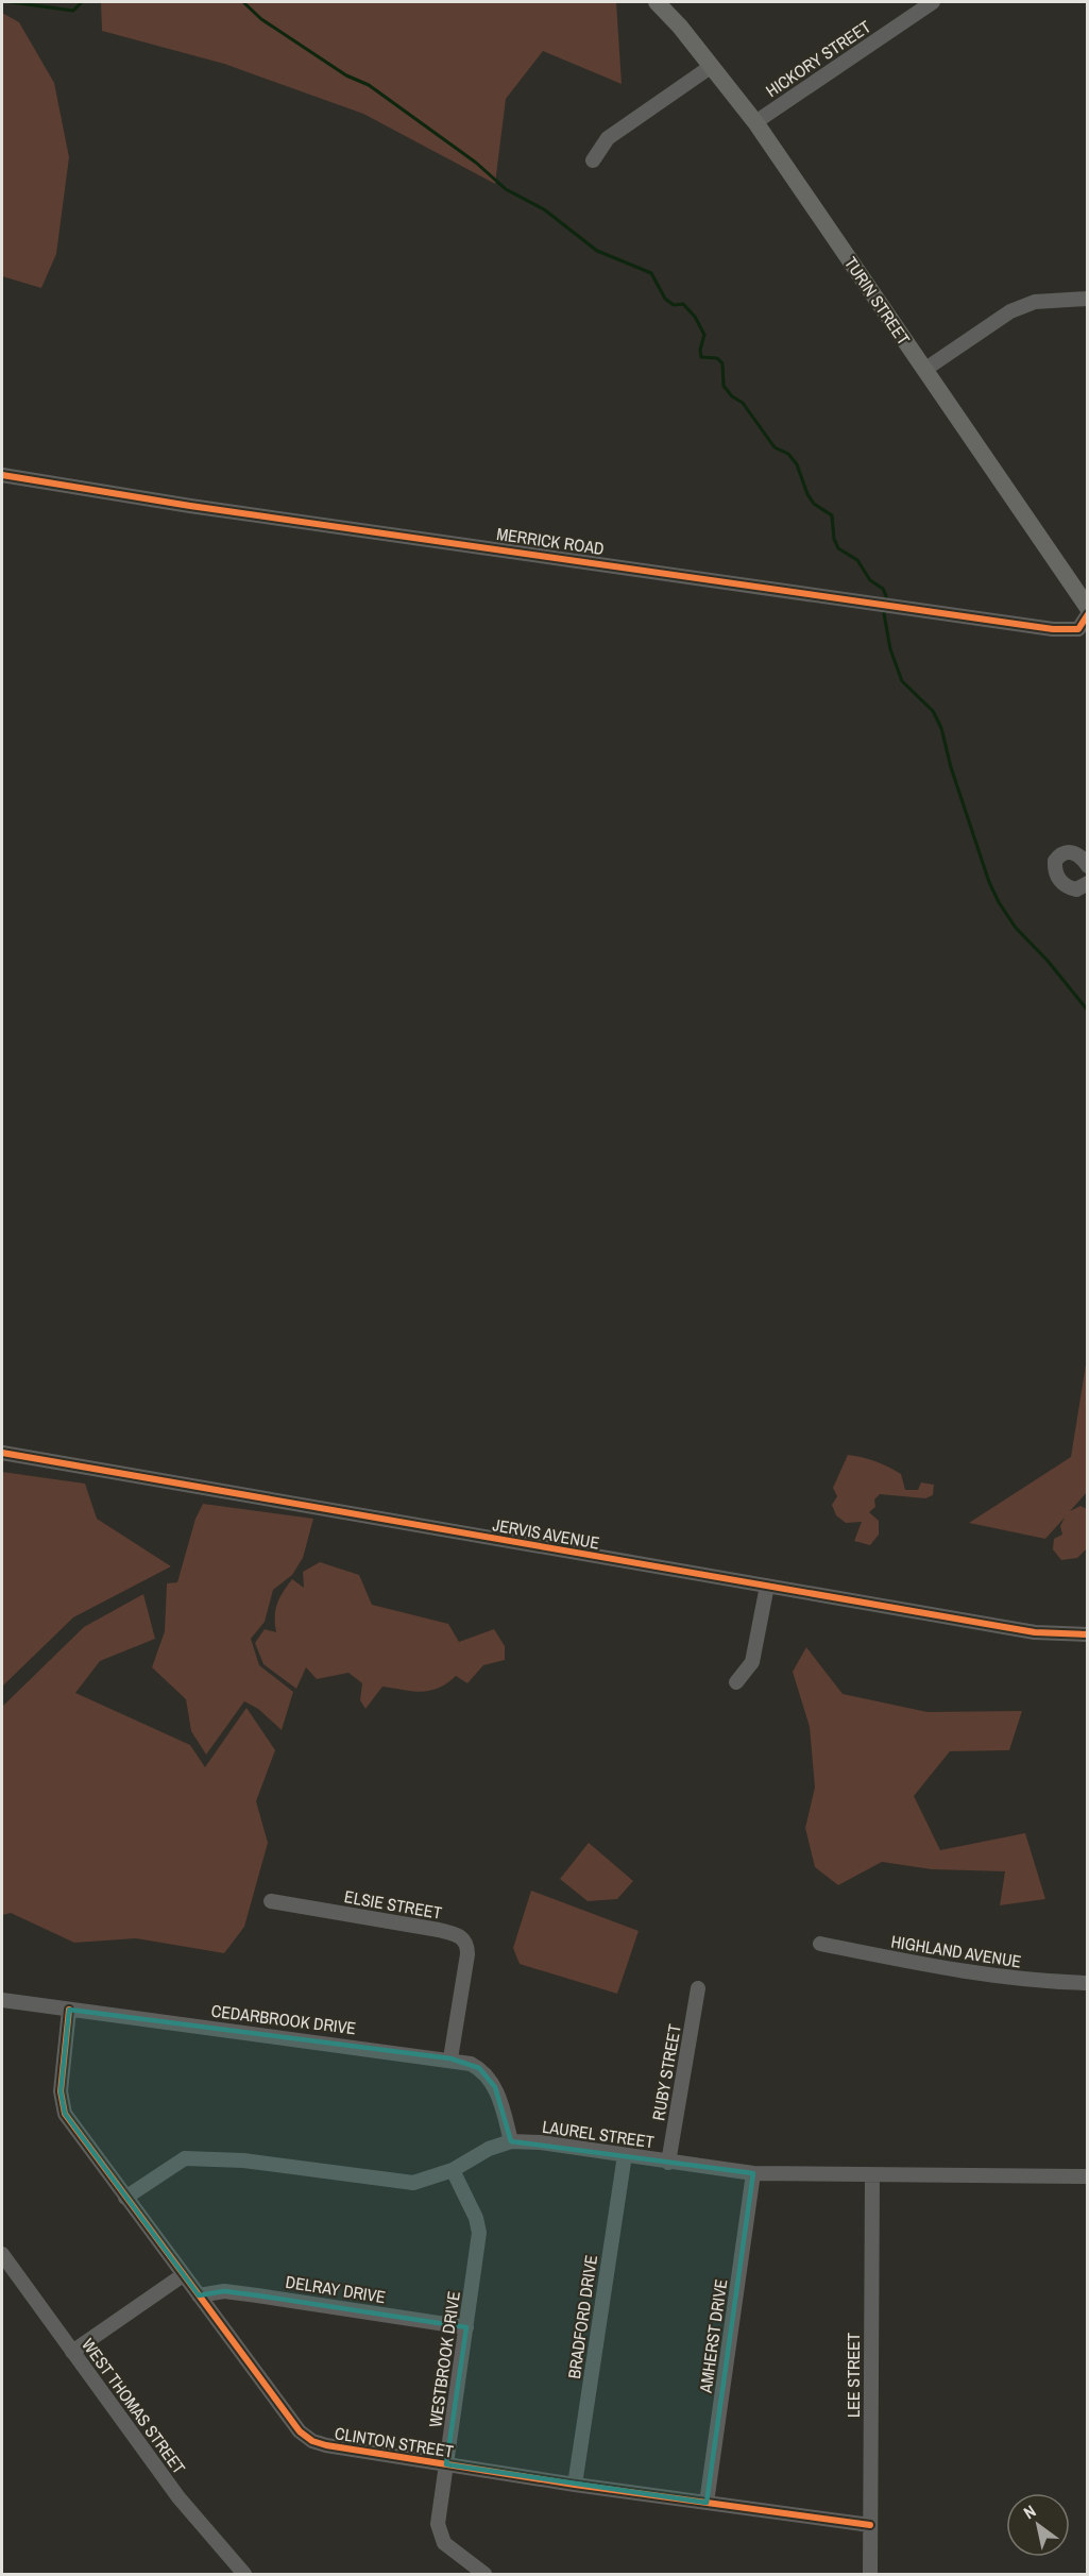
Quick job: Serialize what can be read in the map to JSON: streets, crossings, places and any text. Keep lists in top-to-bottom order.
{
  "streets": {
    "main road": ["TURIN STREET"],
    "street": [
      "HICKORY STREET",
      "MERRICK ROAD",
      "JERVIS AVENUE",
      "ELSIE STREET",
      "HIGHLAND AVENUE",
      "CEDARBROOK DRIVE",
      "RUBY STREET",
      "LAUREL STREET",
      "DELRAY DRIVE",
      "BRADFORD DRIVE",
      "AMHERST DRIVE",
      "WESTBROOK DRIVE",
      "LEE STREET",
      "WEST THOMAS STREET",
      "CLINTON STREET"
    ]
  },
  "crossings": [
    ["HICKORY STREET", "TURIN STREET"],
    ["ELSIE STREET", "CEDARBROOK DRIVE"],
    ["CEDARBROOK DRIVE", "LAUREL STREET"],
    ["CEDARBROOK DRIVE", "CLINTON STREET"],
    ["RUBY STREET", "LAUREL STREET"],
    ["LAUREL STREET", "BRADFORD DRIVE"],
    ["LAUREL STREET", "AMHERST DRIVE"],
    ["LAUREL STREET", "WESTBROOK DRIVE"],
    ["LAUREL STREET", "LEE STREET"],
    ["LAUREL STREET", "CLINTON STREET"],
    ["DELRAY DRIVE", "WESTBROOK DRIVE"],
    ["DELRAY DRIVE", "CLINTON STREET"],
    ["BRADFORD DRIVE", "CLINTON STREET"],
    ["AMHERST DRIVE", "CLINTON STREET"],
    ["WESTBROOK DRIVE", "CLINTON STREET"],
    ["LEE STREET", "CLINTON STREET"]
  ],
  "north": "top left"
}
